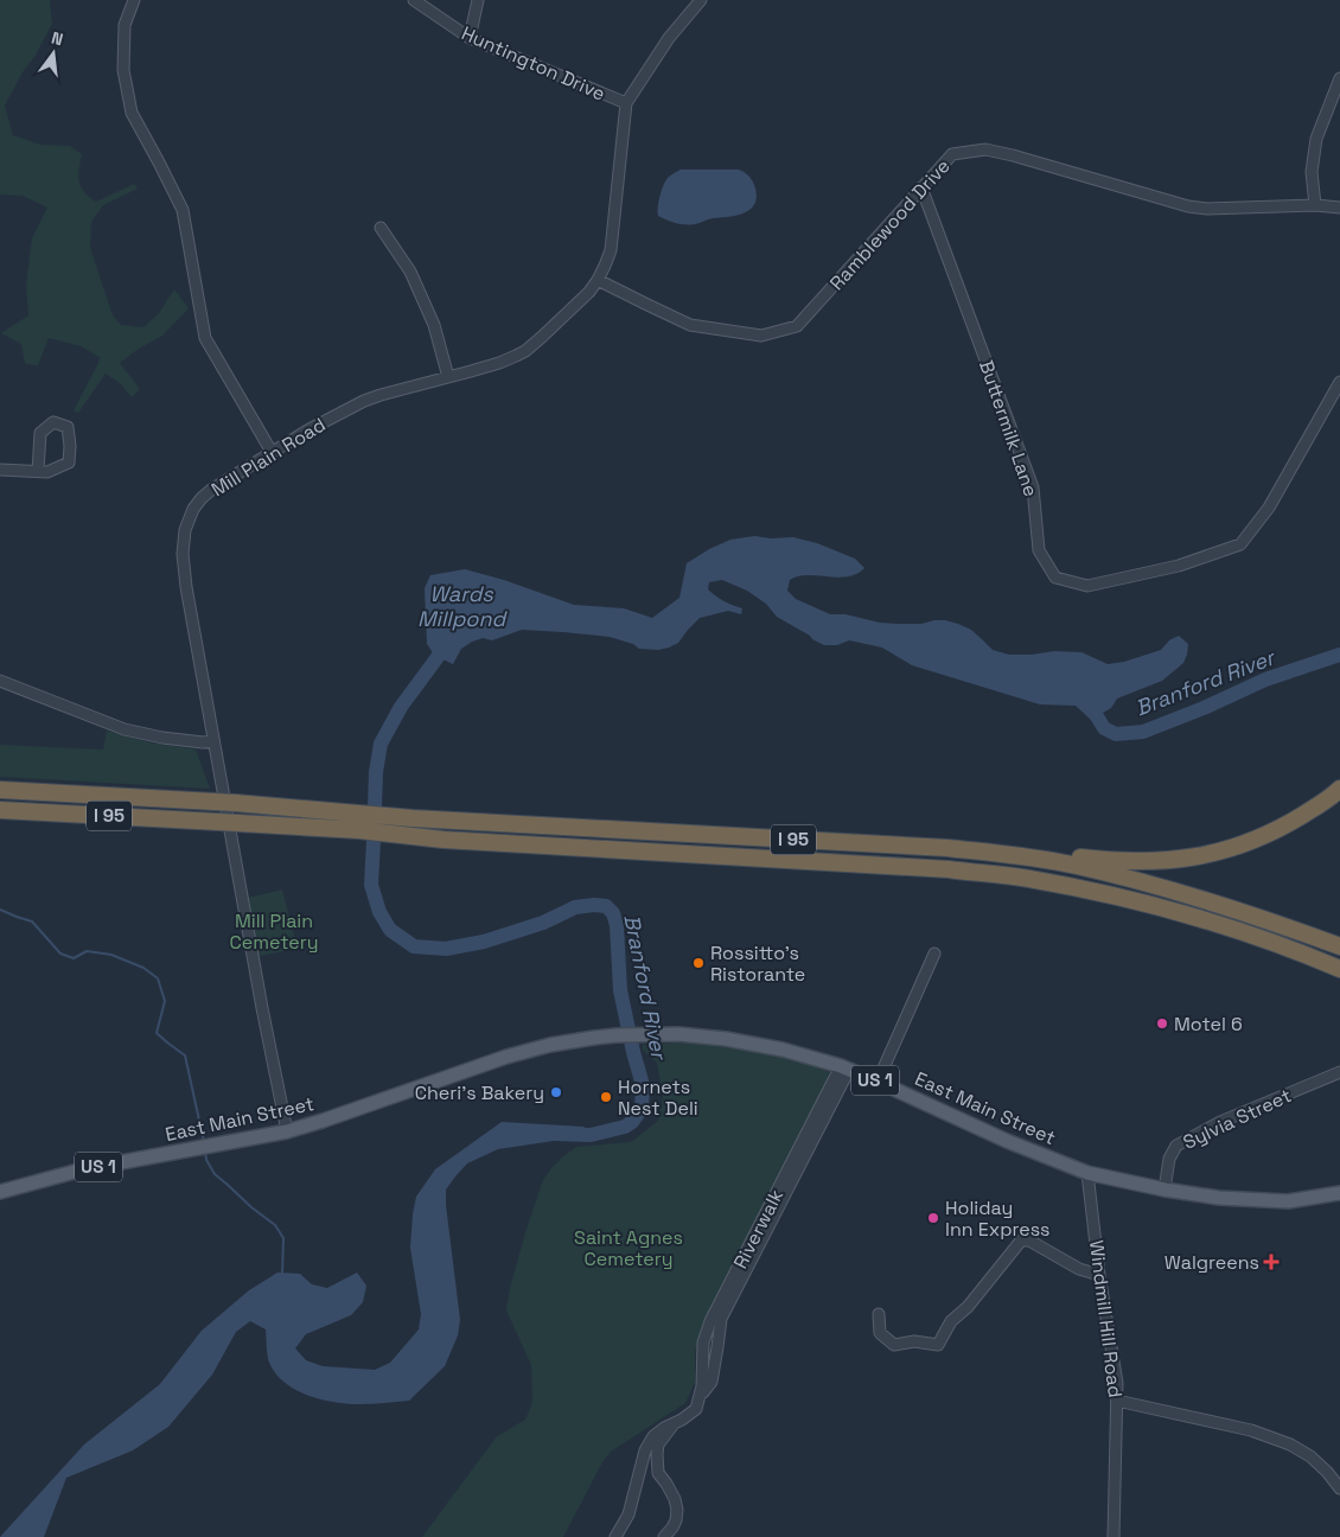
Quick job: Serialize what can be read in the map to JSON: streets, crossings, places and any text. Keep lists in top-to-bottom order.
{
  "streets": {
    "highway": ["I 95"],
    "main road": ["US 1", "East Main Street"],
    "street": [
      "Huntington Drive",
      "Ramblewood Drive",
      "Buttermilk Lane",
      "Mill Plain Road",
      "Sylvia Street",
      "Riverwalk",
      "Windmill Hill Road"
    ]
  },
  "crossings": [
    ["Huntington Drive", "Mill Plain Road"],
    ["Ramblewood Drive", "Buttermilk Lane"],
    ["Ramblewood Drive", "Mill Plain Road"],
    ["Mill Plain Road", "East Main Street"],
    ["East Main Street", "Sylvia Street"],
    ["East Main Street", "Riverwalk"],
    ["East Main Street", "Windmill Hill Road"]
  ],
  "water": ["Wards Millpond", "Branford River"],
  "parks": ["Mill Plain Cemetery", "Saint Agnes Cemetery"],
  "places": {
    "other": [
      "Rossitto's Ristorante",
      "Motel 6",
      "Cheri's Bakery",
      "Hornets Nest Deli",
      "Holiday Inn Express"
    ],
    "health": ["Walgreens"]
  },
  "north": "top"
}
